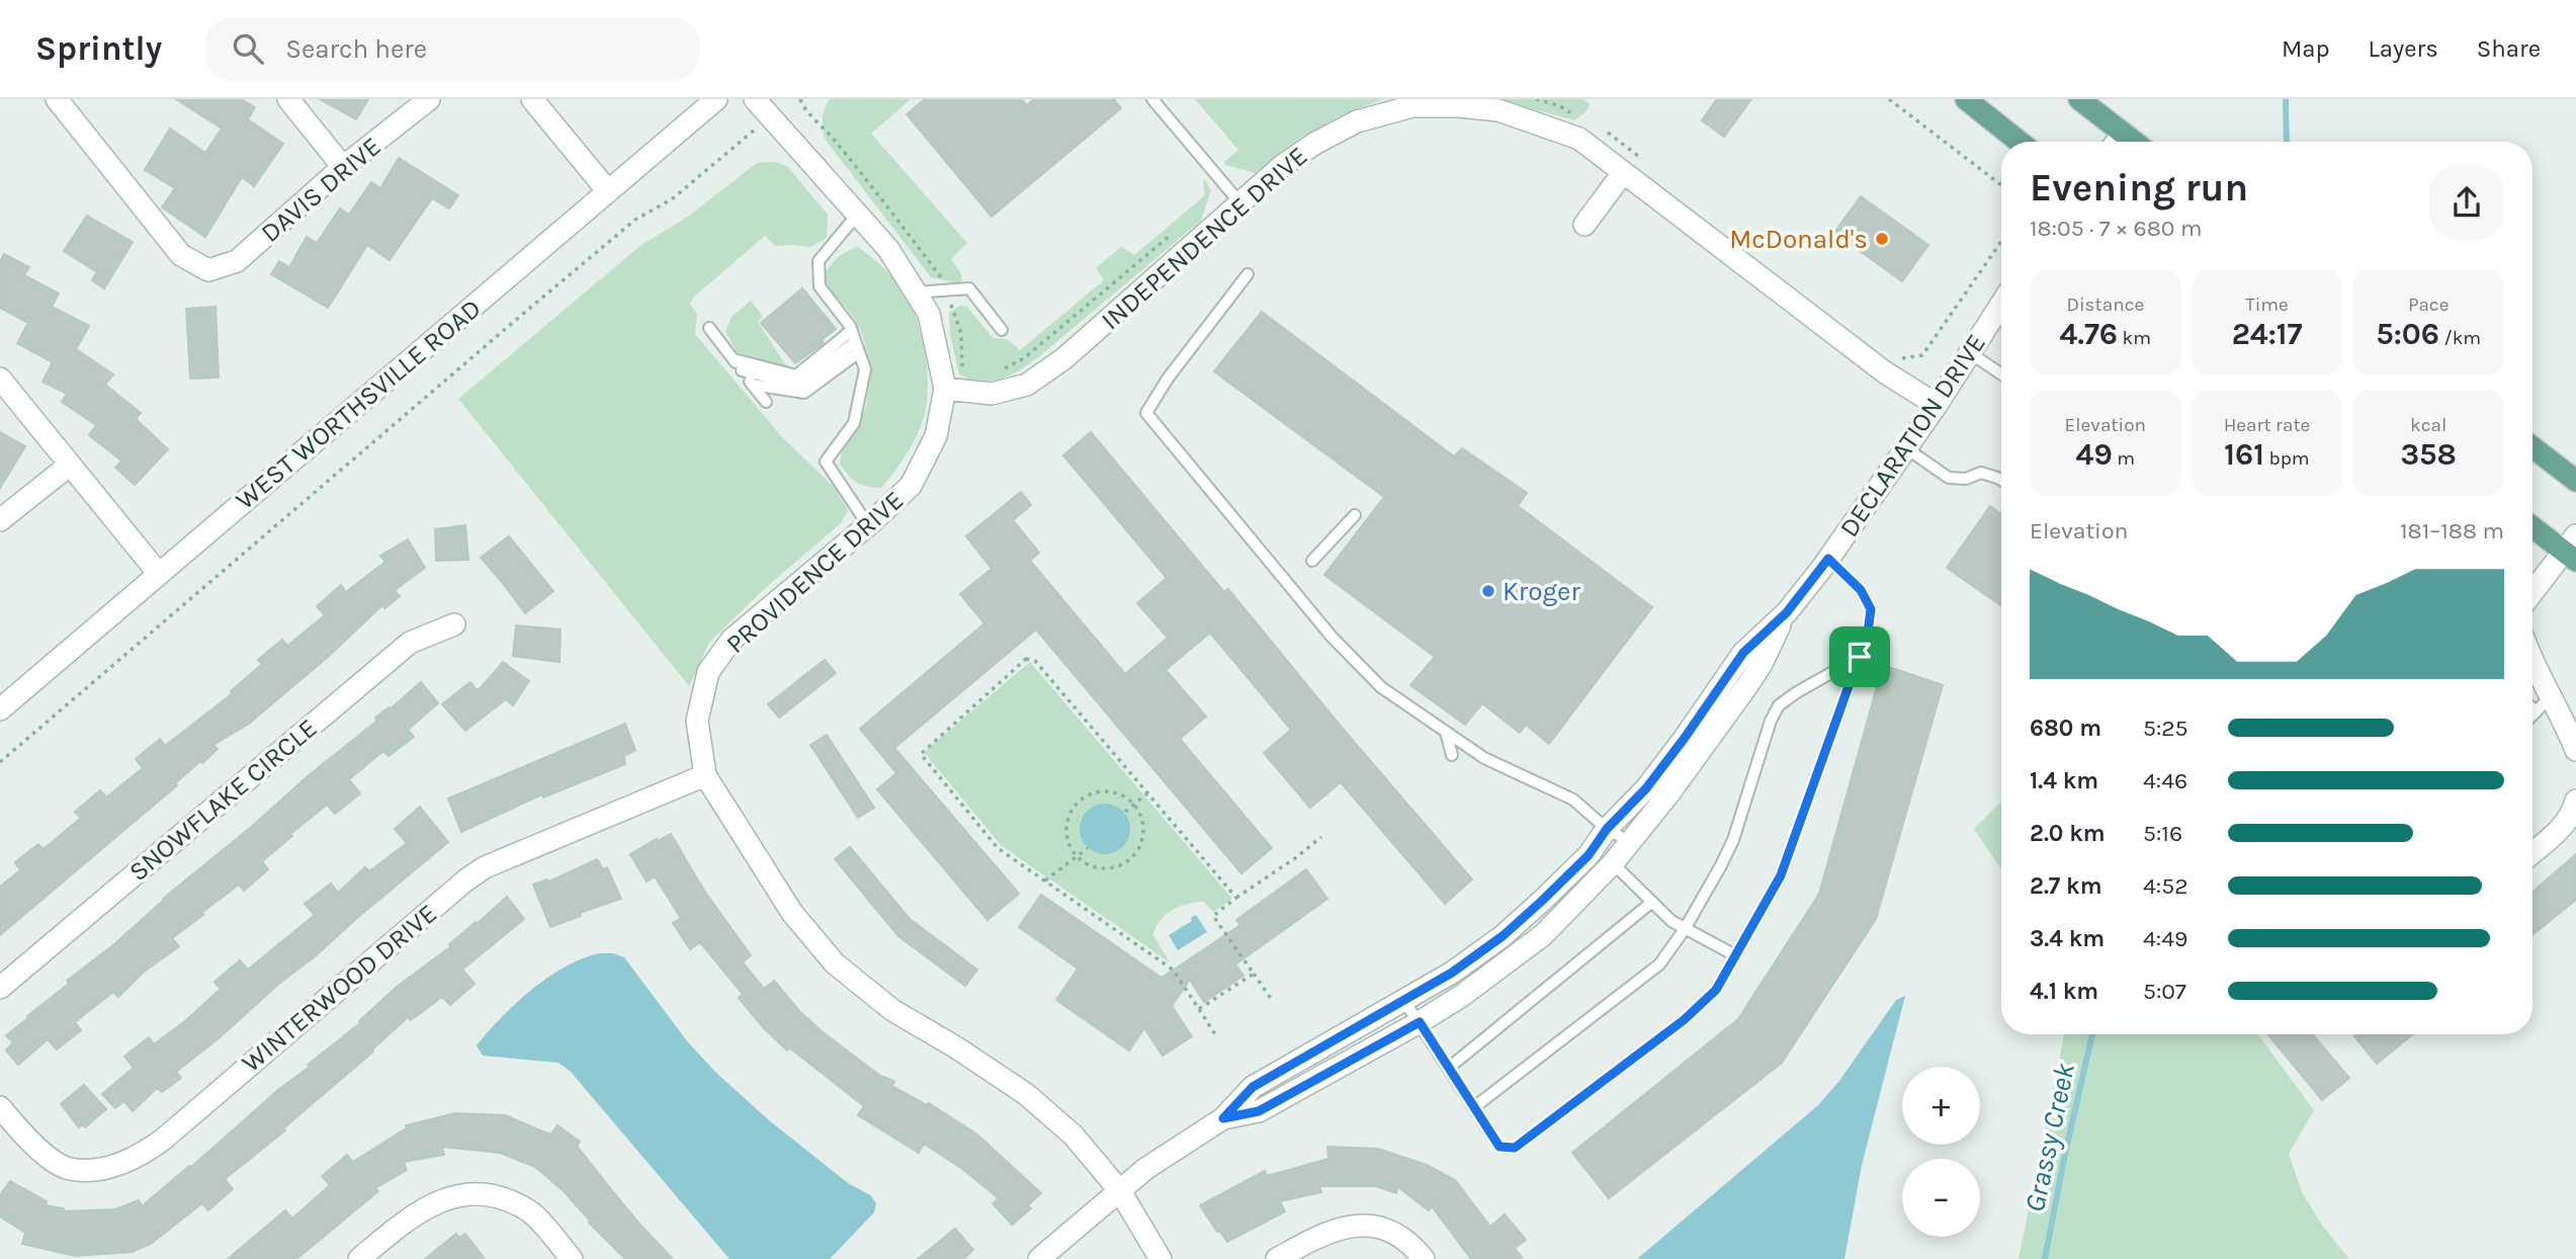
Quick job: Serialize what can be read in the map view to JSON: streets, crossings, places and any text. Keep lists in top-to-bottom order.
{
  "streets": {
    "street": [
      "DAVIS DRIVE",
      "INDEPENDENCE DRIVE",
      "WEST WORTHSVILLE ROAD",
      "DECLARATION DRIVE",
      "PROVIDENCE DRIVE",
      "SNOWFLAKE CIRCLE",
      "WINTERWOOD DRIVE"
    ]
  },
  "crossings": [
    ["INDEPENDENCE DRIVE", "DECLARATION DRIVE"],
    ["INDEPENDENCE DRIVE", "PROVIDENCE DRIVE"],
    ["DECLARATION DRIVE", "PROVIDENCE DRIVE"],
    ["PROVIDENCE DRIVE", "WINTERWOOD DRIVE"]
  ],
  "water": ["Grassy Creek"],
  "places": ["McDonald's", "Kroger"],
  "page": {
    "header": "Sprintly",
    "search": "Search here",
    "nav": ["Map", "Layers", "Share"],
    "heading": ["Evening run", "18:05 · 7 × 680 m"],
    "stats": [
      ["Distance", "4.76 km"],
      ["Time", "24:17"],
      ["Pace", "5:06 /km"],
      ["Elevation", "49 m"],
      ["Heart rate", "161 bpm"],
      ["kcal", "358"]
    ],
    "chart": ["Elevation", "181–188 m"],
    "list": [
      {
        "name": "680 m",
        "note": "5:25"
      },
      {
        "name": "1.4 km",
        "note": "4:46"
      },
      {
        "name": "2.0 km",
        "note": "5:16"
      },
      {
        "name": "2.7 km",
        "note": "4:52"
      },
      {
        "name": "3.4 km",
        "note": "4:49"
      },
      {
        "name": "4.1 km",
        "note": "5:07"
      }
    ],
    "map_buttons": ["+", "−"]
  }
}
